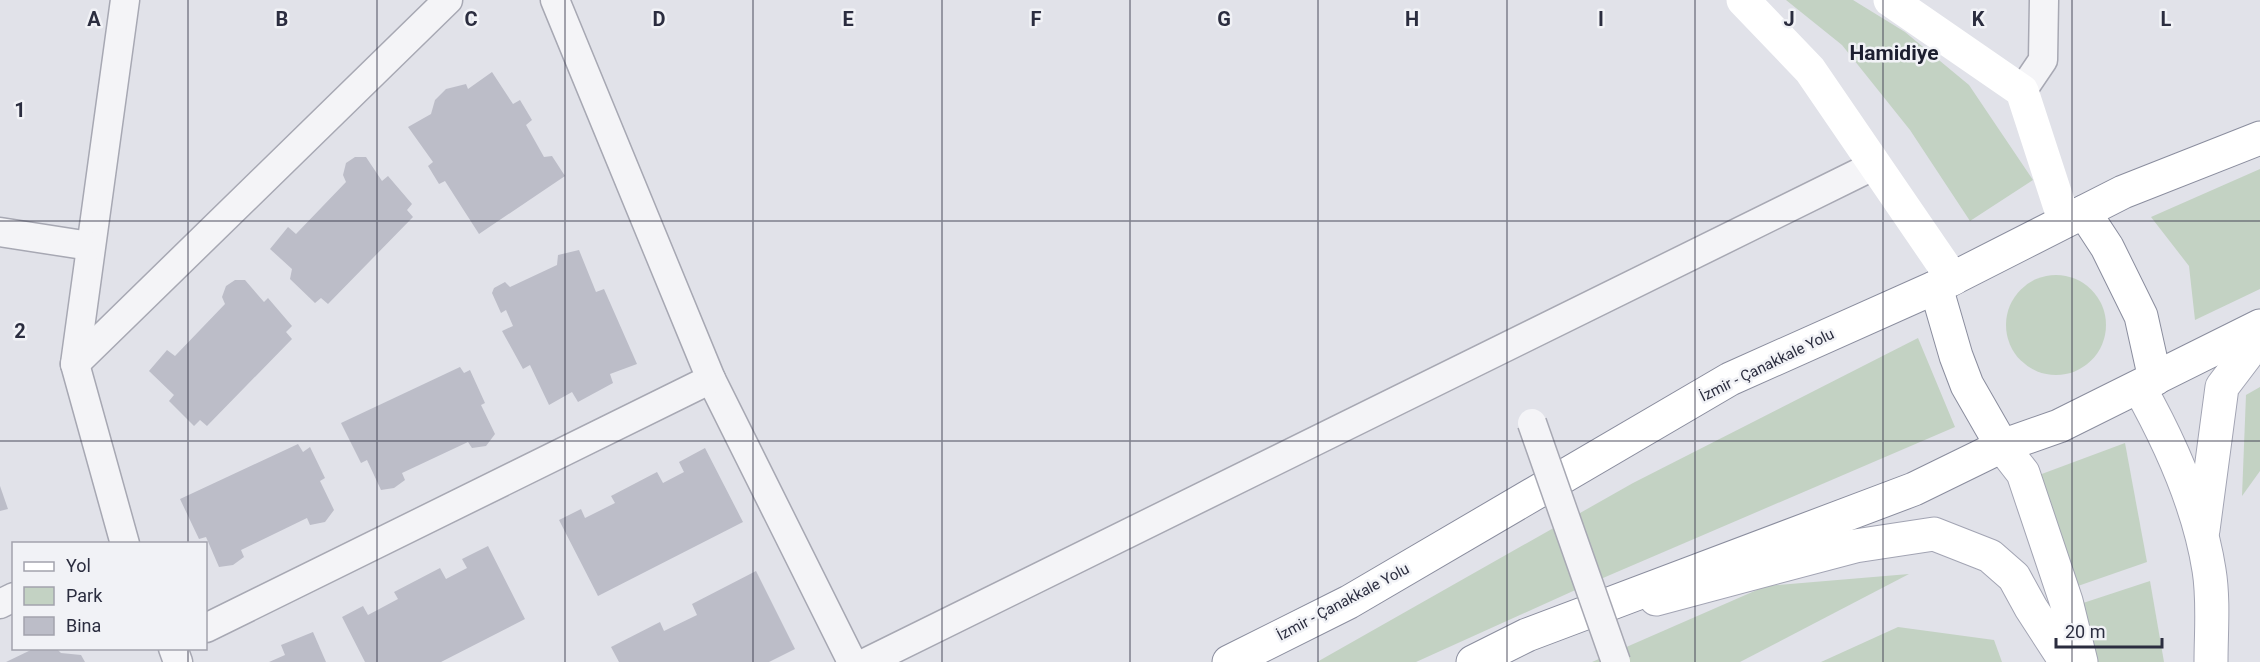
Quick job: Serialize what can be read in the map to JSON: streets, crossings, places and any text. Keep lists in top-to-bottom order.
{
  "streets": {
    "main road": ["İzmir - Çanakkale Yolu"]
  },
  "districts": ["Hamidiye"],
  "legend": ["Yol", "Park", "Bina"],
  "scale_bar": "20 m",
  "grid": {
    "columns": [
      "A",
      "B",
      "C",
      "D",
      "E",
      "F",
      "G",
      "H",
      "I",
      "J",
      "K",
      "L"
    ],
    "rows": ["1", "2"]
  }
}
